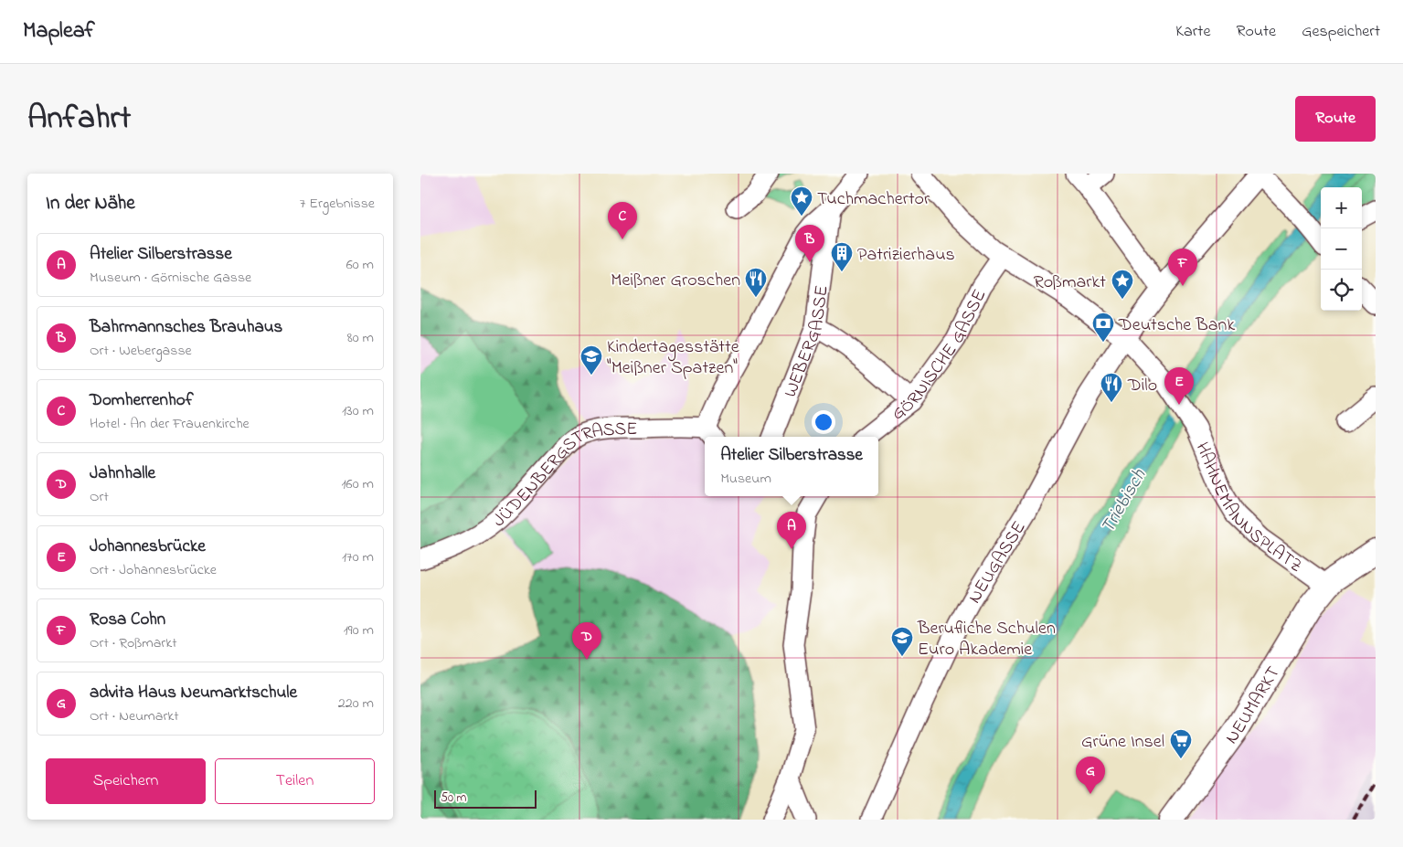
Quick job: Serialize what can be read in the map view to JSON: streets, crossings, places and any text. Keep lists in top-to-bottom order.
{
  "streets": {
    "main road": ["NEUMARKT"],
    "street": [
      "WEBERGASSE",
      "GÖRNISCHE GASSE",
      "JÜDENBERGSTRASSE",
      "HAHNEMANNSPLATZ",
      "NEUGASSE"
    ]
  },
  "crossings": [
    ["HAHNEMANNSPLATZ", "NEUGASSE"],
    ["HAHNEMANNSPLATZ", "NEUMARKT"]
  ],
  "water": ["Triebisch"],
  "places": {
    "place": ["Tuchmachertor", "Roßmarkt"],
    "building": ["Patrizierhaus"],
    "restaurant": ["Meißner Groschen", "Dilo"],
    "bank": ["Deutsche Bank"],
    "school or university": ["Kindertagesstätte \"Meißner Spatzen\"", "Berufliche Schulen Euro Akademie"],
    "supermarket": ["Grüne Insel"]
  },
  "scale_bar": "50 m",
  "page": {
    "header": "Mapleaf",
    "nav": ["Karte", "Route", "Gespeichert"],
    "title": "Anfahrt",
    "buttons": [
      "Route",
      ["Speichern", "Teilen"]
    ],
    "heading": ["In der Nähe", "7 Ergebnisse"],
    "map_buttons": ["+", "−"],
    "pins": [
      "C",
      "B",
      "F",
      "E",
      "A",
      "D",
      "G"
    ],
    "list": [
      {
        "mark": "A",
        "name": "Atelier Silberstrasse",
        "note": "Museum · Görnische Gasse",
        "value": "60 m"
      },
      {
        "mark": "B",
        "name": "Bahrmannsches Brauhaus",
        "note": "Ort · Webergasse",
        "value": "80 m"
      },
      {
        "mark": "C",
        "name": "Domherrenhof",
        "note": "Hotel · An der Frauenkirche",
        "value": "130 m"
      },
      {
        "mark": "D",
        "name": "Jahnhalle",
        "note": "Ort",
        "value": "160 m"
      },
      {
        "mark": "E",
        "name": "Johannesbrücke",
        "note": "Ort · Johannesbrücke",
        "value": "170 m"
      },
      {
        "mark": "F",
        "name": "Rosa Cohn",
        "note": "Ort · Roßmarkt",
        "value": "190 m"
      },
      {
        "mark": "G",
        "name": "advita Haus Neumarktschule",
        "note": "Ort · Neumarkt",
        "value": "220 m"
      }
    ],
    "popup": ["Atelier Silberstrasse", "Museum"],
    "scale": "50 m"
  }
}
